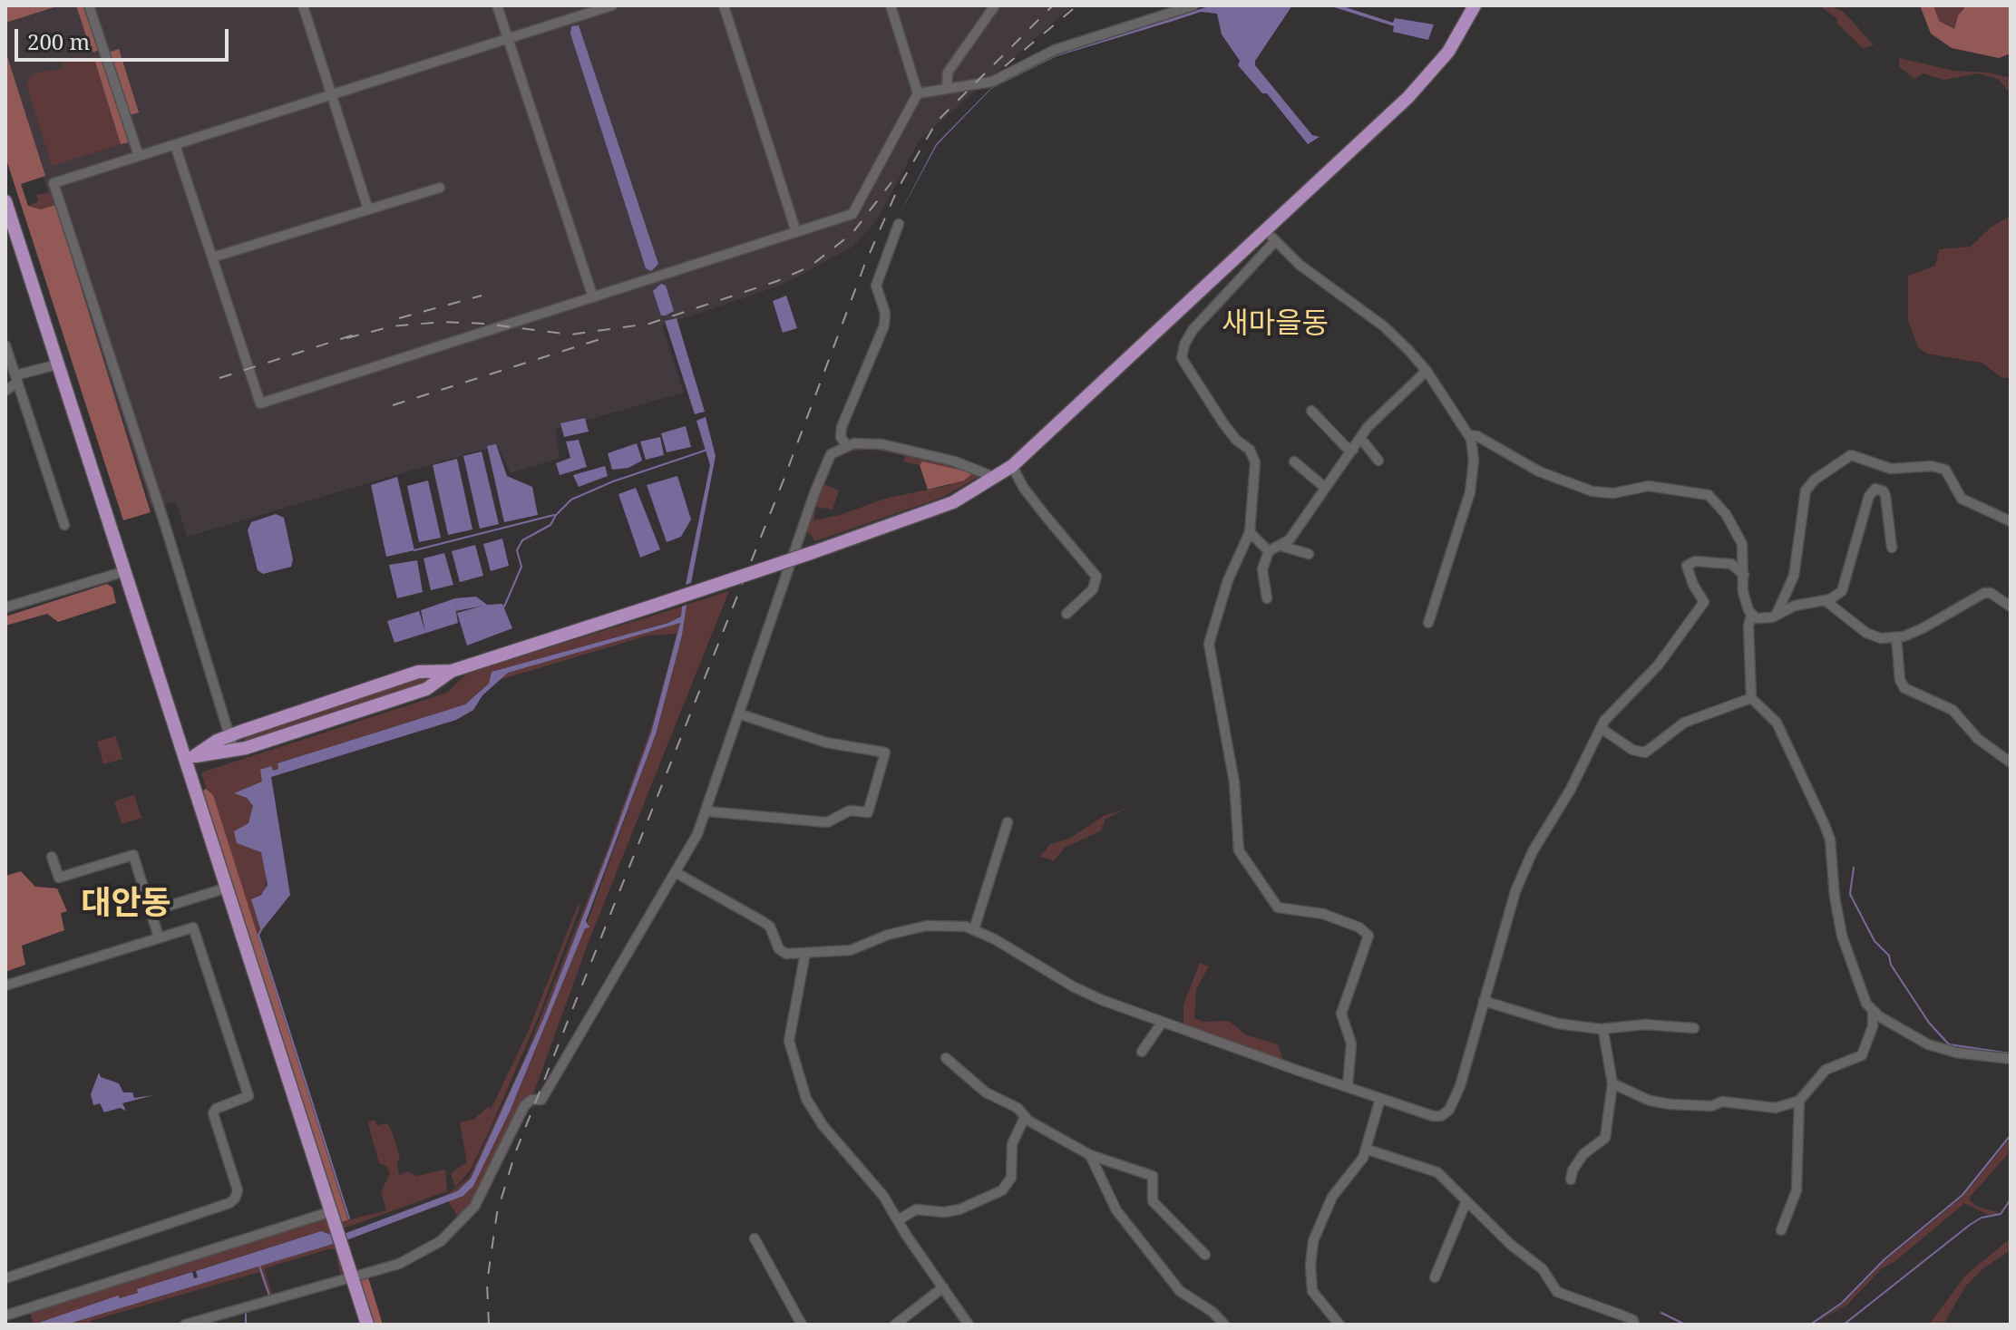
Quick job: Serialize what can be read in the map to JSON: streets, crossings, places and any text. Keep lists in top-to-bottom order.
{
  "districts": ["새마을동", "대안동"],
  "scale_bar": "200 m"
}
